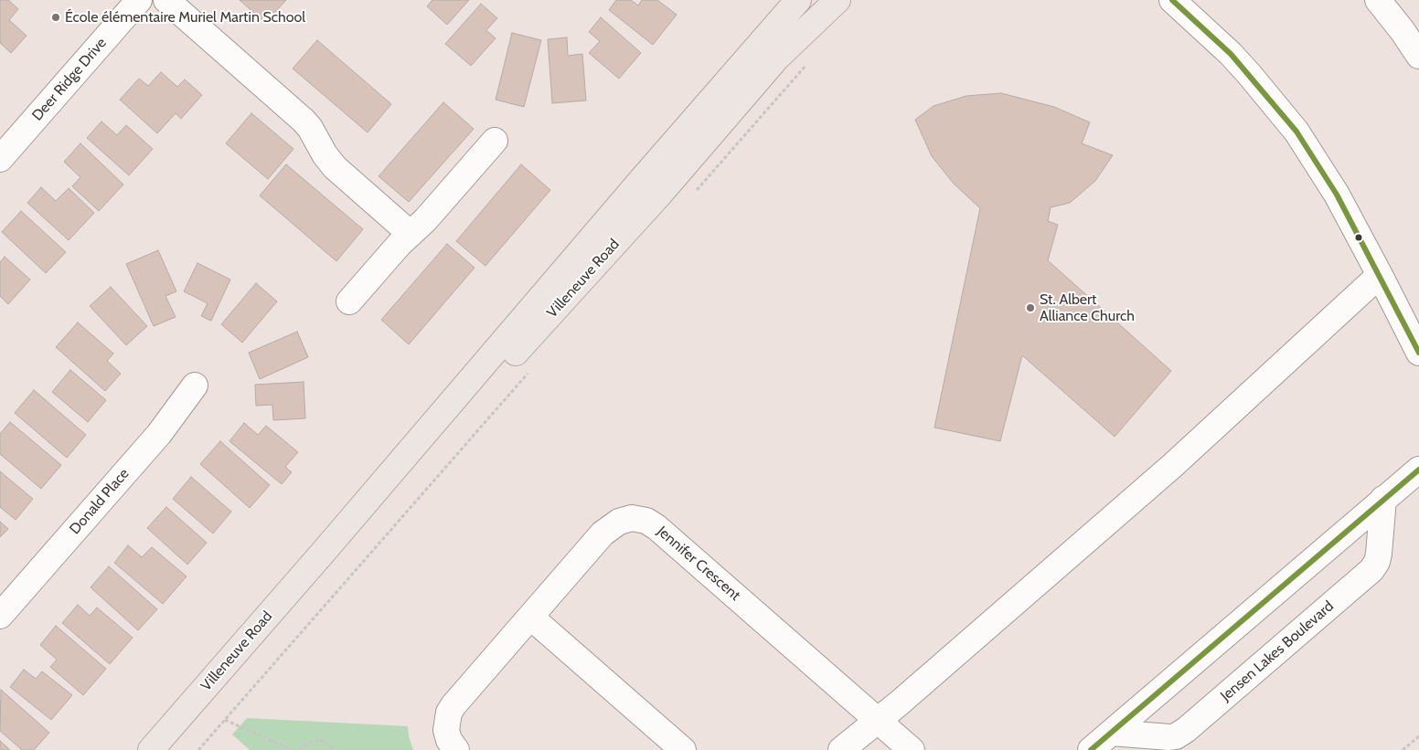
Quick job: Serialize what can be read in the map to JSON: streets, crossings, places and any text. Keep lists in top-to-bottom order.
{
  "streets": {
    "main road": ["Villeneuve Road"],
    "street": [
      "Deer Ridge Drive",
      "Donald Place",
      "Jennifer Crescent",
      "Jensen Lakes Boulevard"
    ]
  },
  "places": ["École élémentaire Muriel Martin School", "St. Albert Alliance Church"]
}
